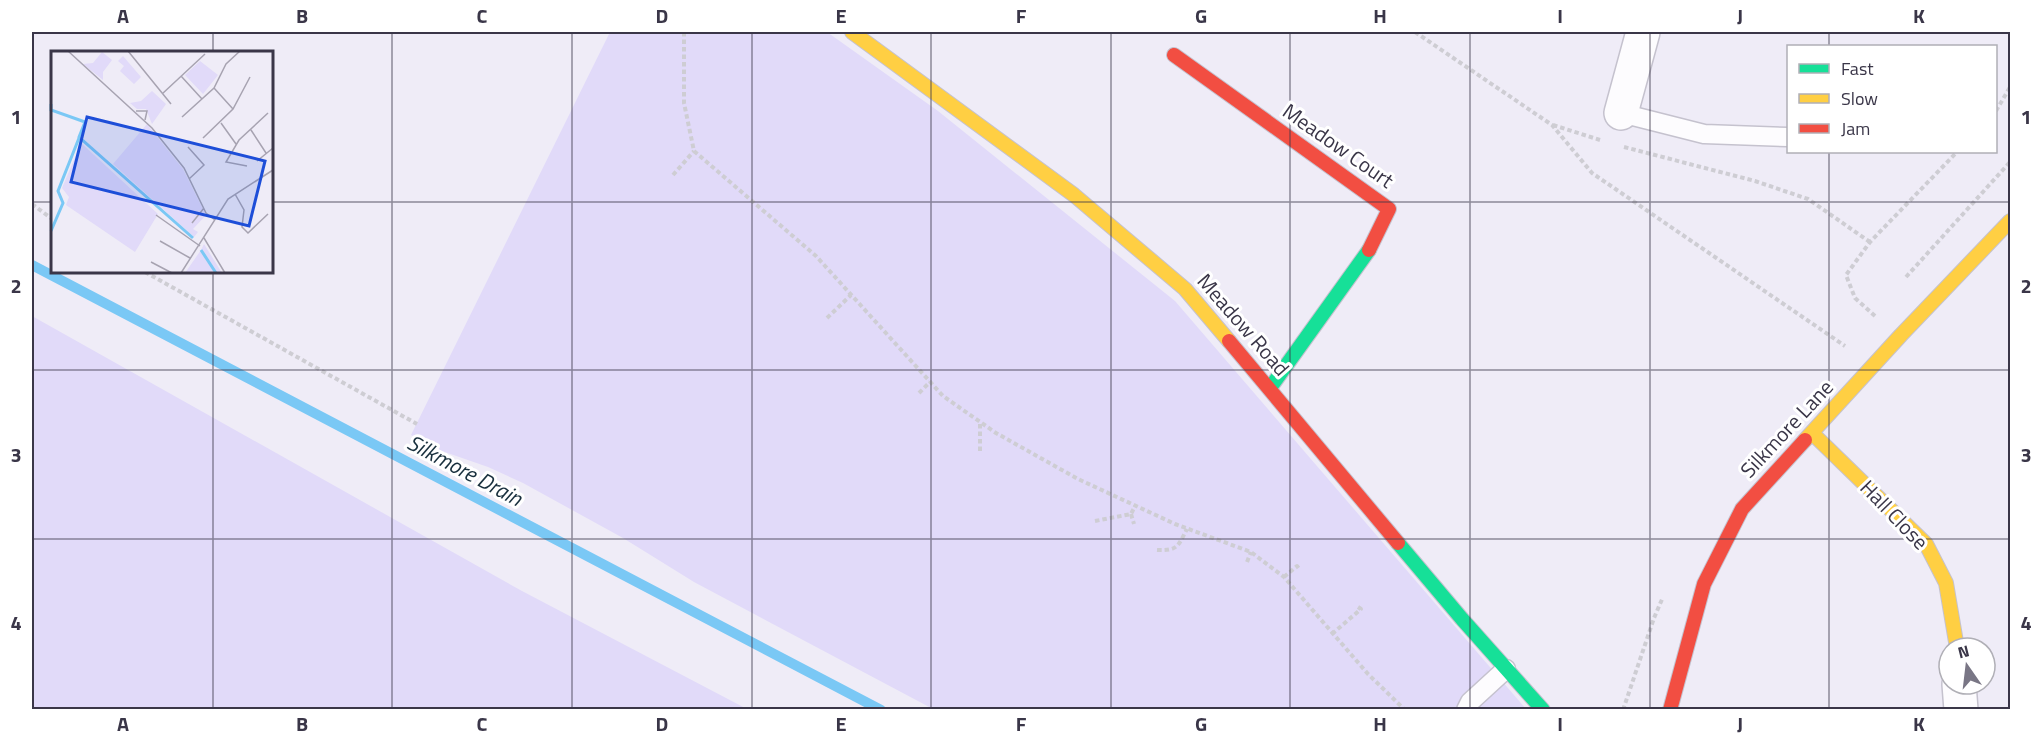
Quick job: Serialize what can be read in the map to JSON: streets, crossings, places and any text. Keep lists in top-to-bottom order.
{
  "streets": {
    "street": [
      "Meadow Court",
      "Meadow Road",
      "Silkmore Lane",
      "Hall Close"
    ]
  },
  "crossings": [
    ["Meadow Court", "Meadow Road"],
    ["Silkmore Lane", "Hall Close"]
  ],
  "water": ["Silkmore Drain"],
  "legend": ["Fast", "Slow", "Jam"],
  "north": "top",
  "grid": {
    "columns": [
      "A",
      "B",
      "C",
      "D",
      "E",
      "F",
      "G",
      "H",
      "I",
      "J",
      "K"
    ],
    "rows": [
      "1",
      "2",
      "3",
      "4"
    ]
  }
}
